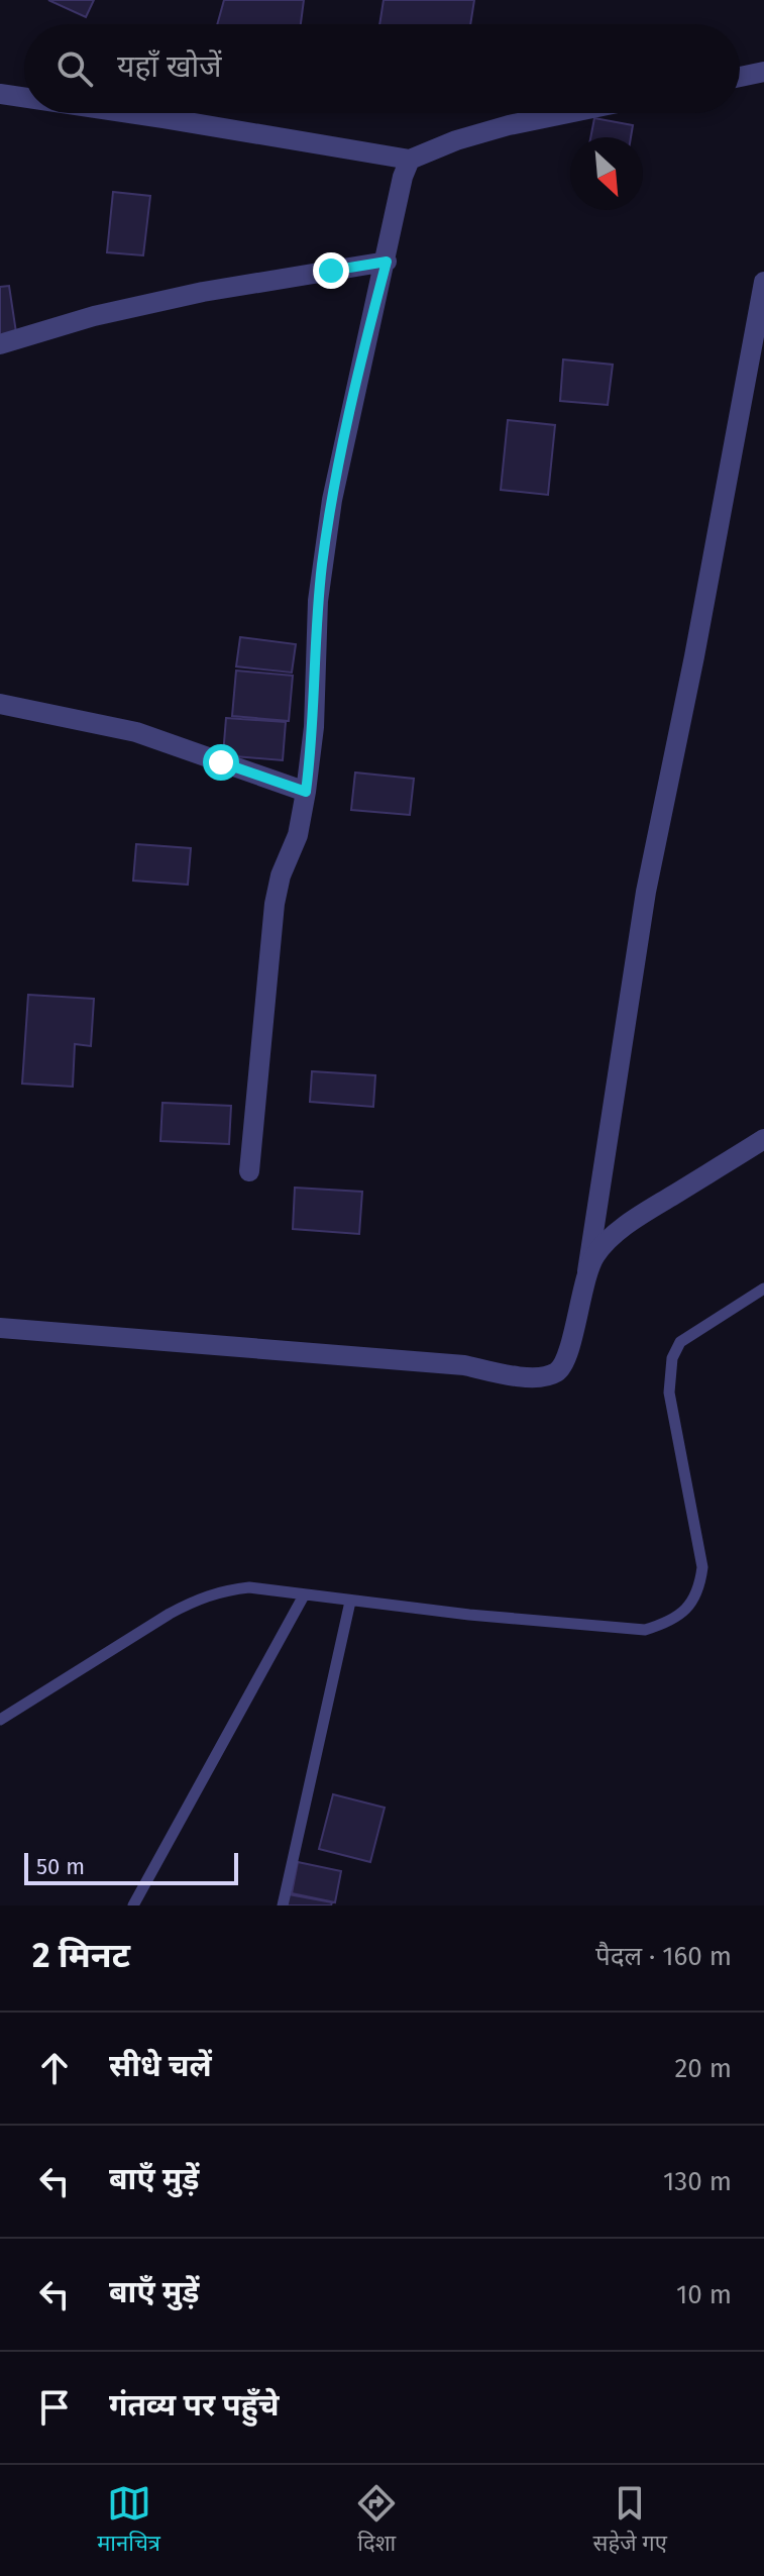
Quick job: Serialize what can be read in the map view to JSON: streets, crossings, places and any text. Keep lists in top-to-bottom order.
{
  "scale_bar": "50 m",
  "north": "bottom right",
  "page": {
    "search": "यहाँ खोजें",
    "scale": "50 m",
    "heading": ["2 मिनट", "पैदल · 160 m"],
    "list": [
      ["सीधे चलें", "20 m"],
      ["बाएँ मुड़ें", "130 m"],
      ["बाएँ मुड़ें", "10 m"],
      "गंतव्य पर पहुँचे"
    ],
    "nav": ["मानचित्र", "दिशा", "सहेजे गए"]
  }
}
